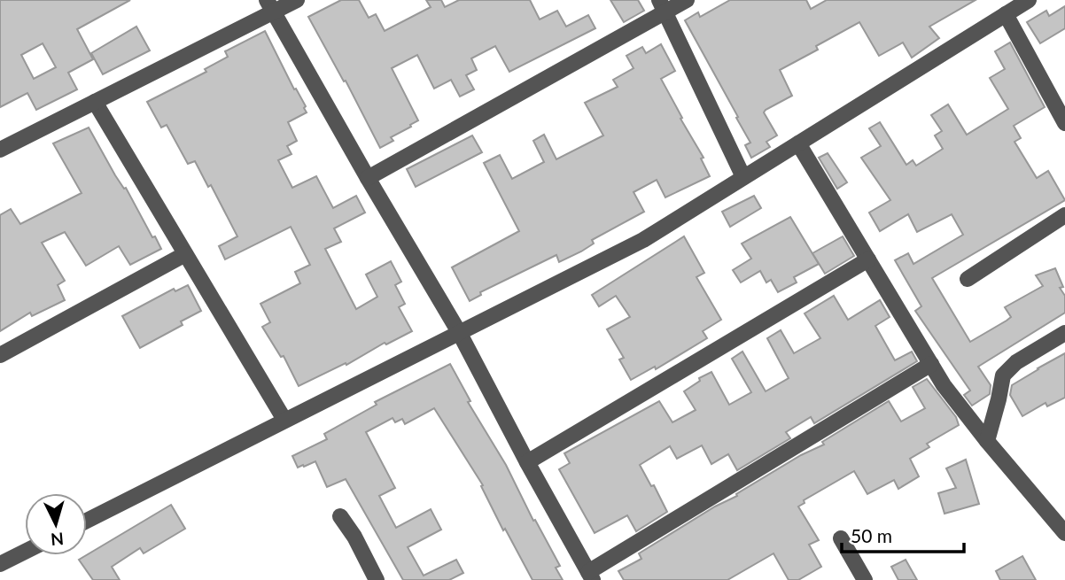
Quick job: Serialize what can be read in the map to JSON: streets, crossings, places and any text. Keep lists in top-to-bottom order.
{
  "scale_bar": "50 m",
  "north": "bottom"
}
